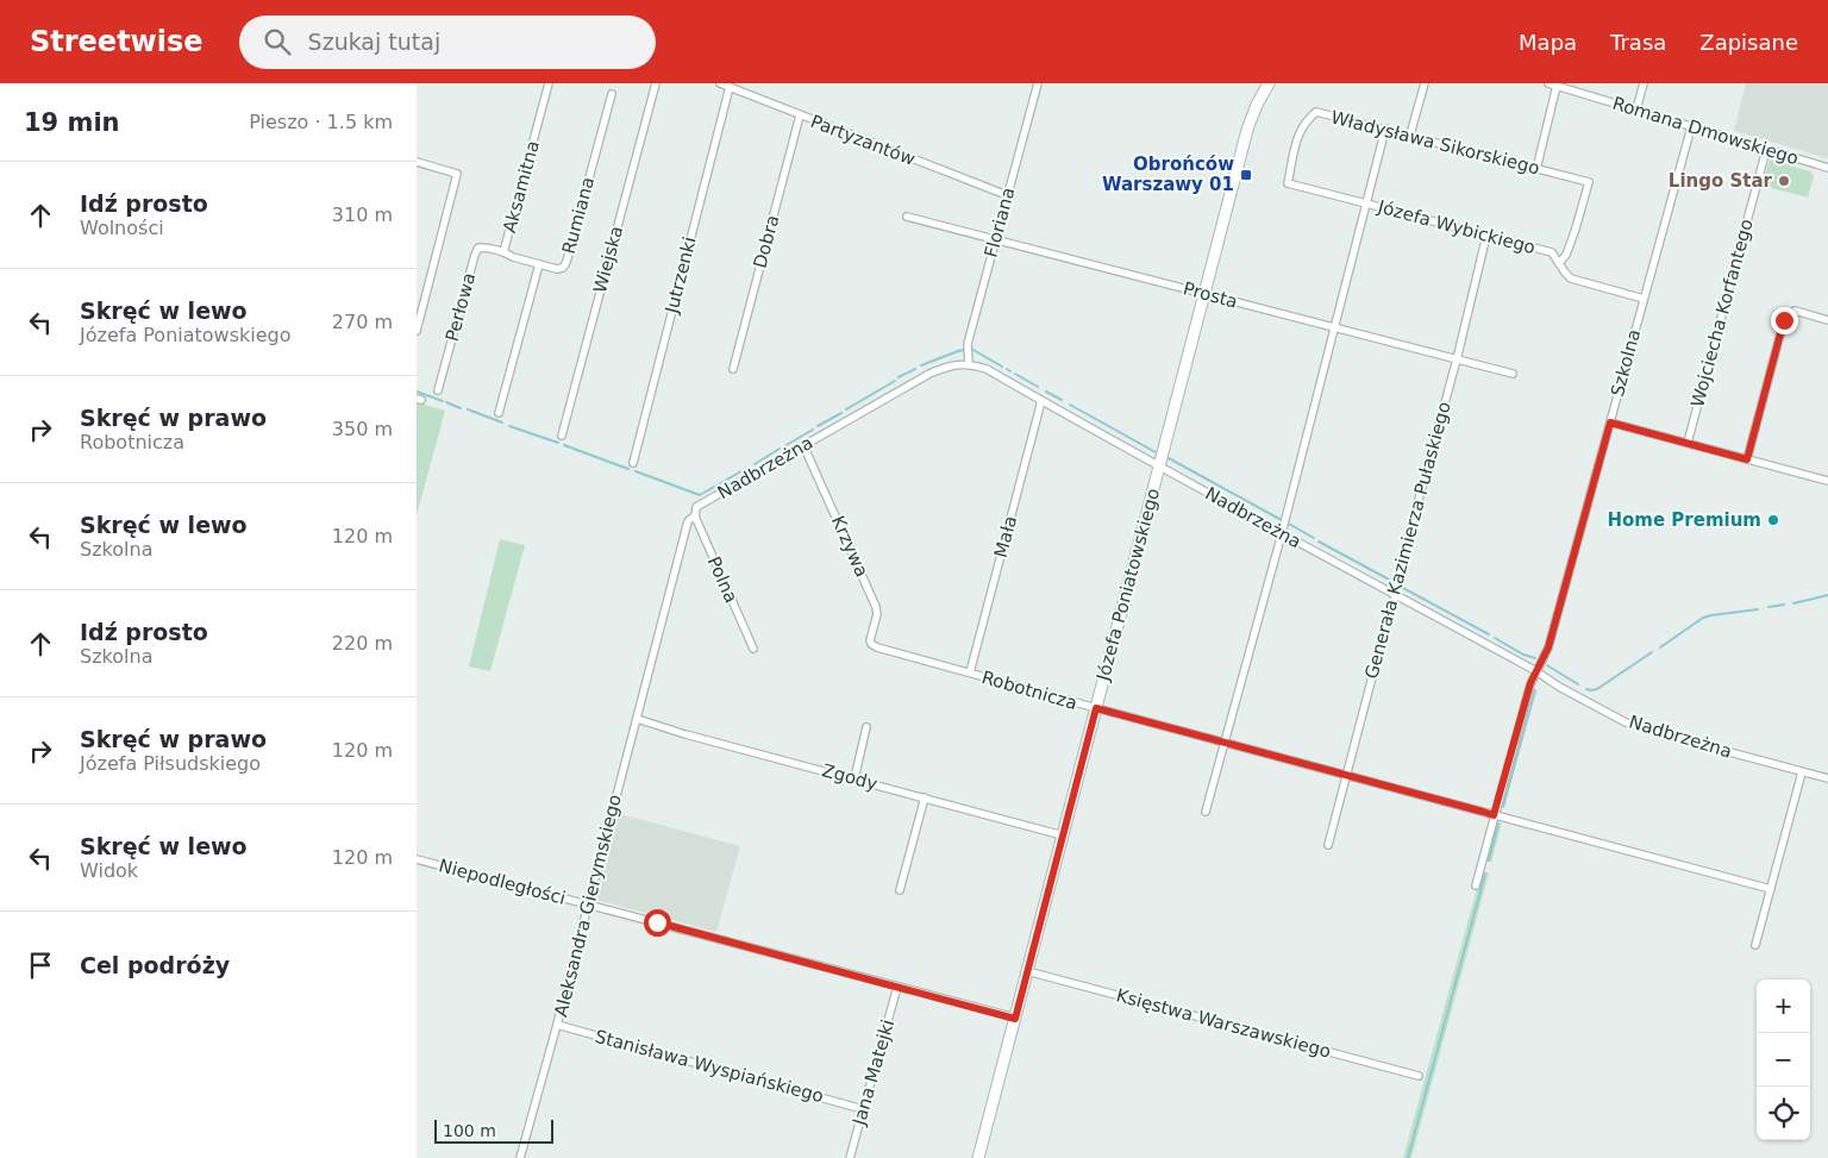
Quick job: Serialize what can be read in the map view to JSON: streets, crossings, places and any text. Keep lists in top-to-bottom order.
{
  "streets": {
    "street": [
      "Romana Dmowskiego",
      "Partyzantów",
      "Władysława Sikorskiego",
      "Aksamitna",
      "Rumiana",
      "Floriana",
      "Józefa Wybickiego",
      "Dobra",
      "Wiejska",
      "Jutrzenki",
      "Prosta",
      "Perłowa",
      "Wojciecha Korfantego",
      "Szkolna",
      "Nadbrzeżna",
      "Mała",
      "Generała Kazimierza Pułaskiego",
      "Krzywa",
      "Polna",
      "Józefa Poniatowskiego",
      "Robotnicza",
      "Zgody",
      "Niepodległości",
      "Aleksandra Gierymskiego",
      "Księstwa Warszawskiego",
      "Stanisława Wyspiańskiego",
      "Jana Matejki"
    ]
  },
  "crossings": [
    ["Romana Dmowskiego", "Wojciecha Korfantego"],
    ["Romana Dmowskiego", "Szkolna"],
    ["Partyzantów", "Floriana"],
    ["Partyzantów", "Dobra"],
    ["Partyzantów", "Jutrzenki"],
    ["Władysława Sikorskiego", "Józefa Wybickiego"],
    ["Aksamitna", "Rumiana"],
    ["Aksamitna", "Perłowa"],
    ["Floriana", "Prosta"],
    ["Floriana", "Nadbrzeżna"],
    ["Józefa Wybickiego", "Szkolna"],
    ["Józefa Wybickiego", "Generała Kazimierza Pułaskiego"],
    ["Prosta", "Generała Kazimierza Pułaskiego"],
    ["Prosta", "Józefa Poniatowskiego"],
    ["Szkolna", "Nadbrzeżna"],
    ["Szkolna", "Robotnicza"],
    ["Nadbrzeżna", "Mała"],
    ["Nadbrzeżna", "Generała Kazimierza Pułaskiego"],
    ["Nadbrzeżna", "Krzywa"],
    ["Nadbrzeżna", "Polna"],
    ["Nadbrzeżna", "Józefa Poniatowskiego"],
    ["Nadbrzeżna", "Aleksandra Gierymskiego"],
    ["Mała", "Robotnicza"],
    ["Generała Kazimierza Pułaskiego", "Robotnicza"],
    ["Krzywa", "Robotnicza"],
    ["Polna", "Aleksandra Gierymskiego"],
    ["Józefa Poniatowskiego", "Robotnicza"],
    ["Józefa Poniatowskiego", "Zgody"],
    ["Józefa Poniatowskiego", "Niepodległości"],
    ["Józefa Poniatowskiego", "Księstwa Warszawskiego"],
    ["Zgody", "Aleksandra Gierymskiego"],
    ["Niepodległości", "Aleksandra Gierymskiego"],
    ["Niepodległości", "Jana Matejki"],
    ["Aleksandra Gierymskiego", "Stanisława Wyspiańskiego"],
    ["Stanisława Wyspiańskiego", "Jana Matejki"]
  ],
  "places": {
    "transit": ["Obrońców Warszawy 01"],
    "other": ["Lingo Star", "Home Premium"]
  },
  "scale_bar": "100 m",
  "page": {
    "header": "Streetwise",
    "search": "Szukaj tutaj",
    "nav": ["Mapa", "Trasa", "Zapisane"],
    "heading": ["19 min", "Pieszo · 1.5 km"],
    "list": [
      ["Idź prosto", "Wolności", "310 m"],
      ["Skręć w lewo", "Józefa Poniatowskiego", "270 m"],
      ["Skręć w prawo", "Robotnicza", "350 m"],
      ["Skręć w lewo", "Szkolna", "120 m"],
      ["Idź prosto", "Szkolna", "220 m"],
      ["Skręć w prawo", "Józefa Piłsudskiego", "120 m"],
      ["Skręć w lewo", "Widok", "120 m"],
      "Cel podróży"
    ],
    "map_buttons": ["+", "−"],
    "scale": "100 m"
  }
}
